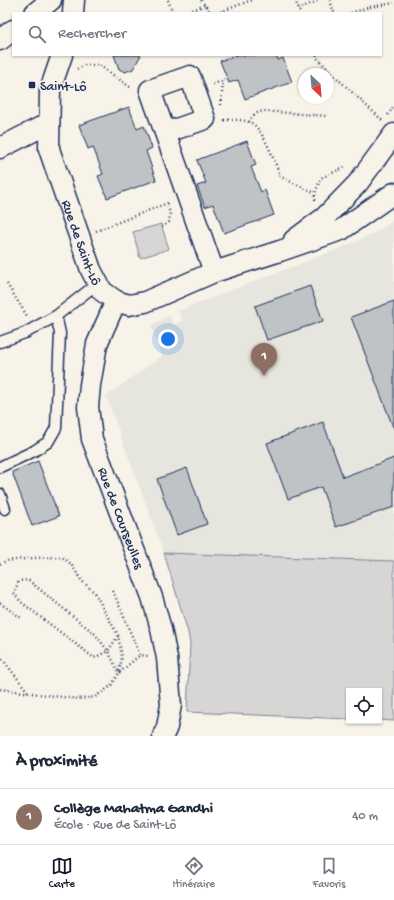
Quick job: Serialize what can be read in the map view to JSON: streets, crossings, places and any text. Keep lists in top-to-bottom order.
{
  "streets": {
    "street": ["Rue de Saint-Lô", "Rue de Courseulles"]
  },
  "crossings": [
    ["Rue de Saint-Lô", "Rue de Courseulles"]
  ],
  "places": {
    "transit": ["Saint-Lô"]
  },
  "north": "bottom right",
  "page": {
    "search": "Rechercher",
    "pins": "1",
    "heading": "À proximité",
    "list": [
      {
        "mark": "1",
        "name": "Collège Mahatma Gandhi",
        "note": "École · Rue de Saint-Lô",
        "value": "40 m"
      }
    ],
    "nav": ["Carte", "Itinéraire", "Favoris"]
  }
}
